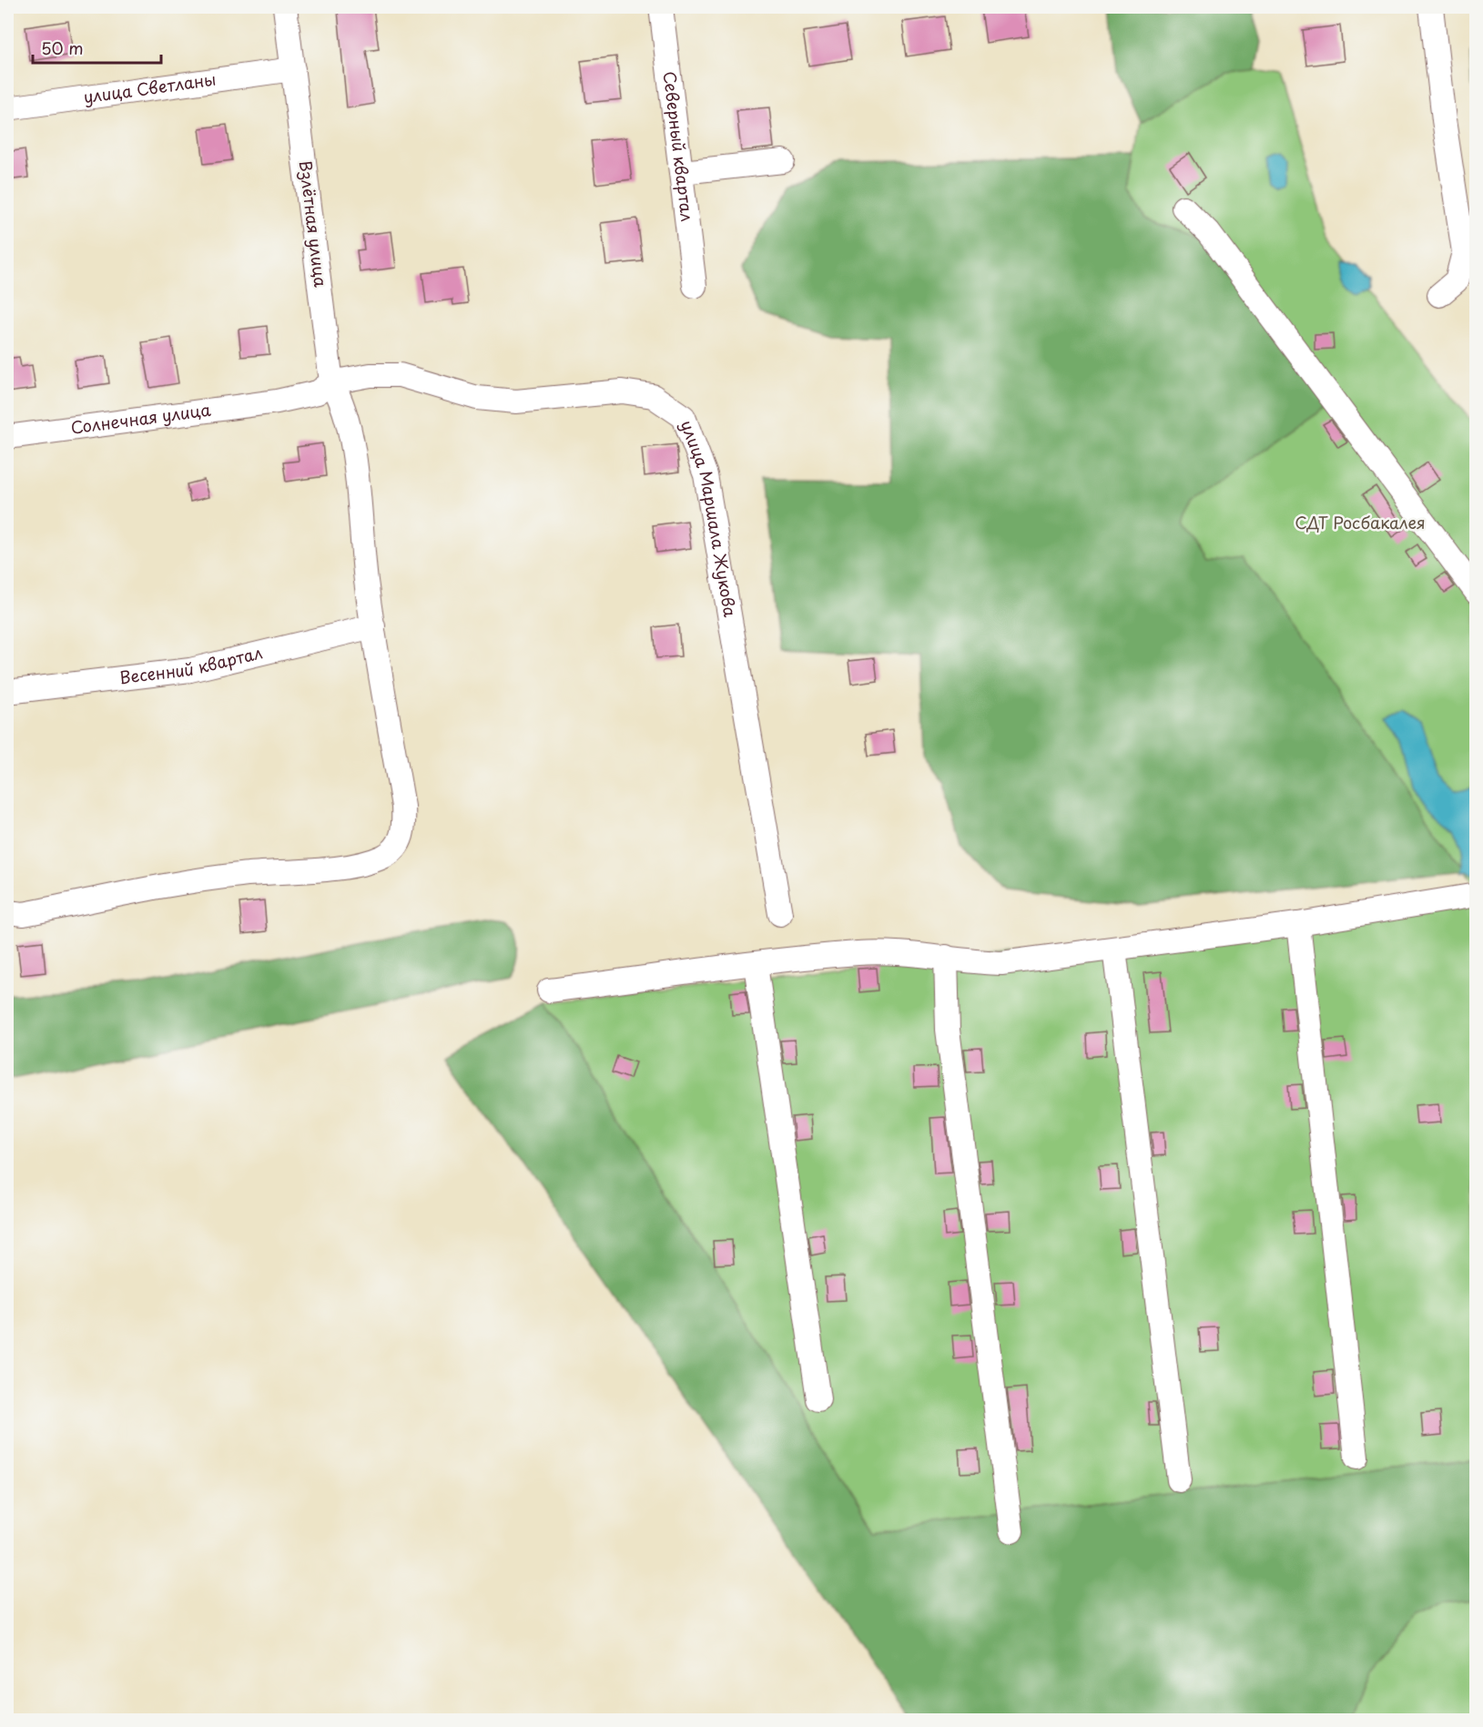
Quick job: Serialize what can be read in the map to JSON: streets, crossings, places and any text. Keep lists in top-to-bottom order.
{
  "streets": {
    "street": [
      "улица Светланы",
      "Северный квартал",
      "Взлётная улица",
      "Солнечная улица",
      "улица Маршала Жукова",
      "Весенний квартал"
    ]
  },
  "crossings": [
    ["улица Светланы", "Взлётная улица"],
    ["Взлётная улица", "Солнечная улица"],
    ["Взлётная улица", "улица Маршала Жукова"],
    ["Солнечная улица", "улица Маршала Жукова"]
  ],
  "parks": ["СДТ Росбакалея"],
  "scale_bar": "50 m"
}
